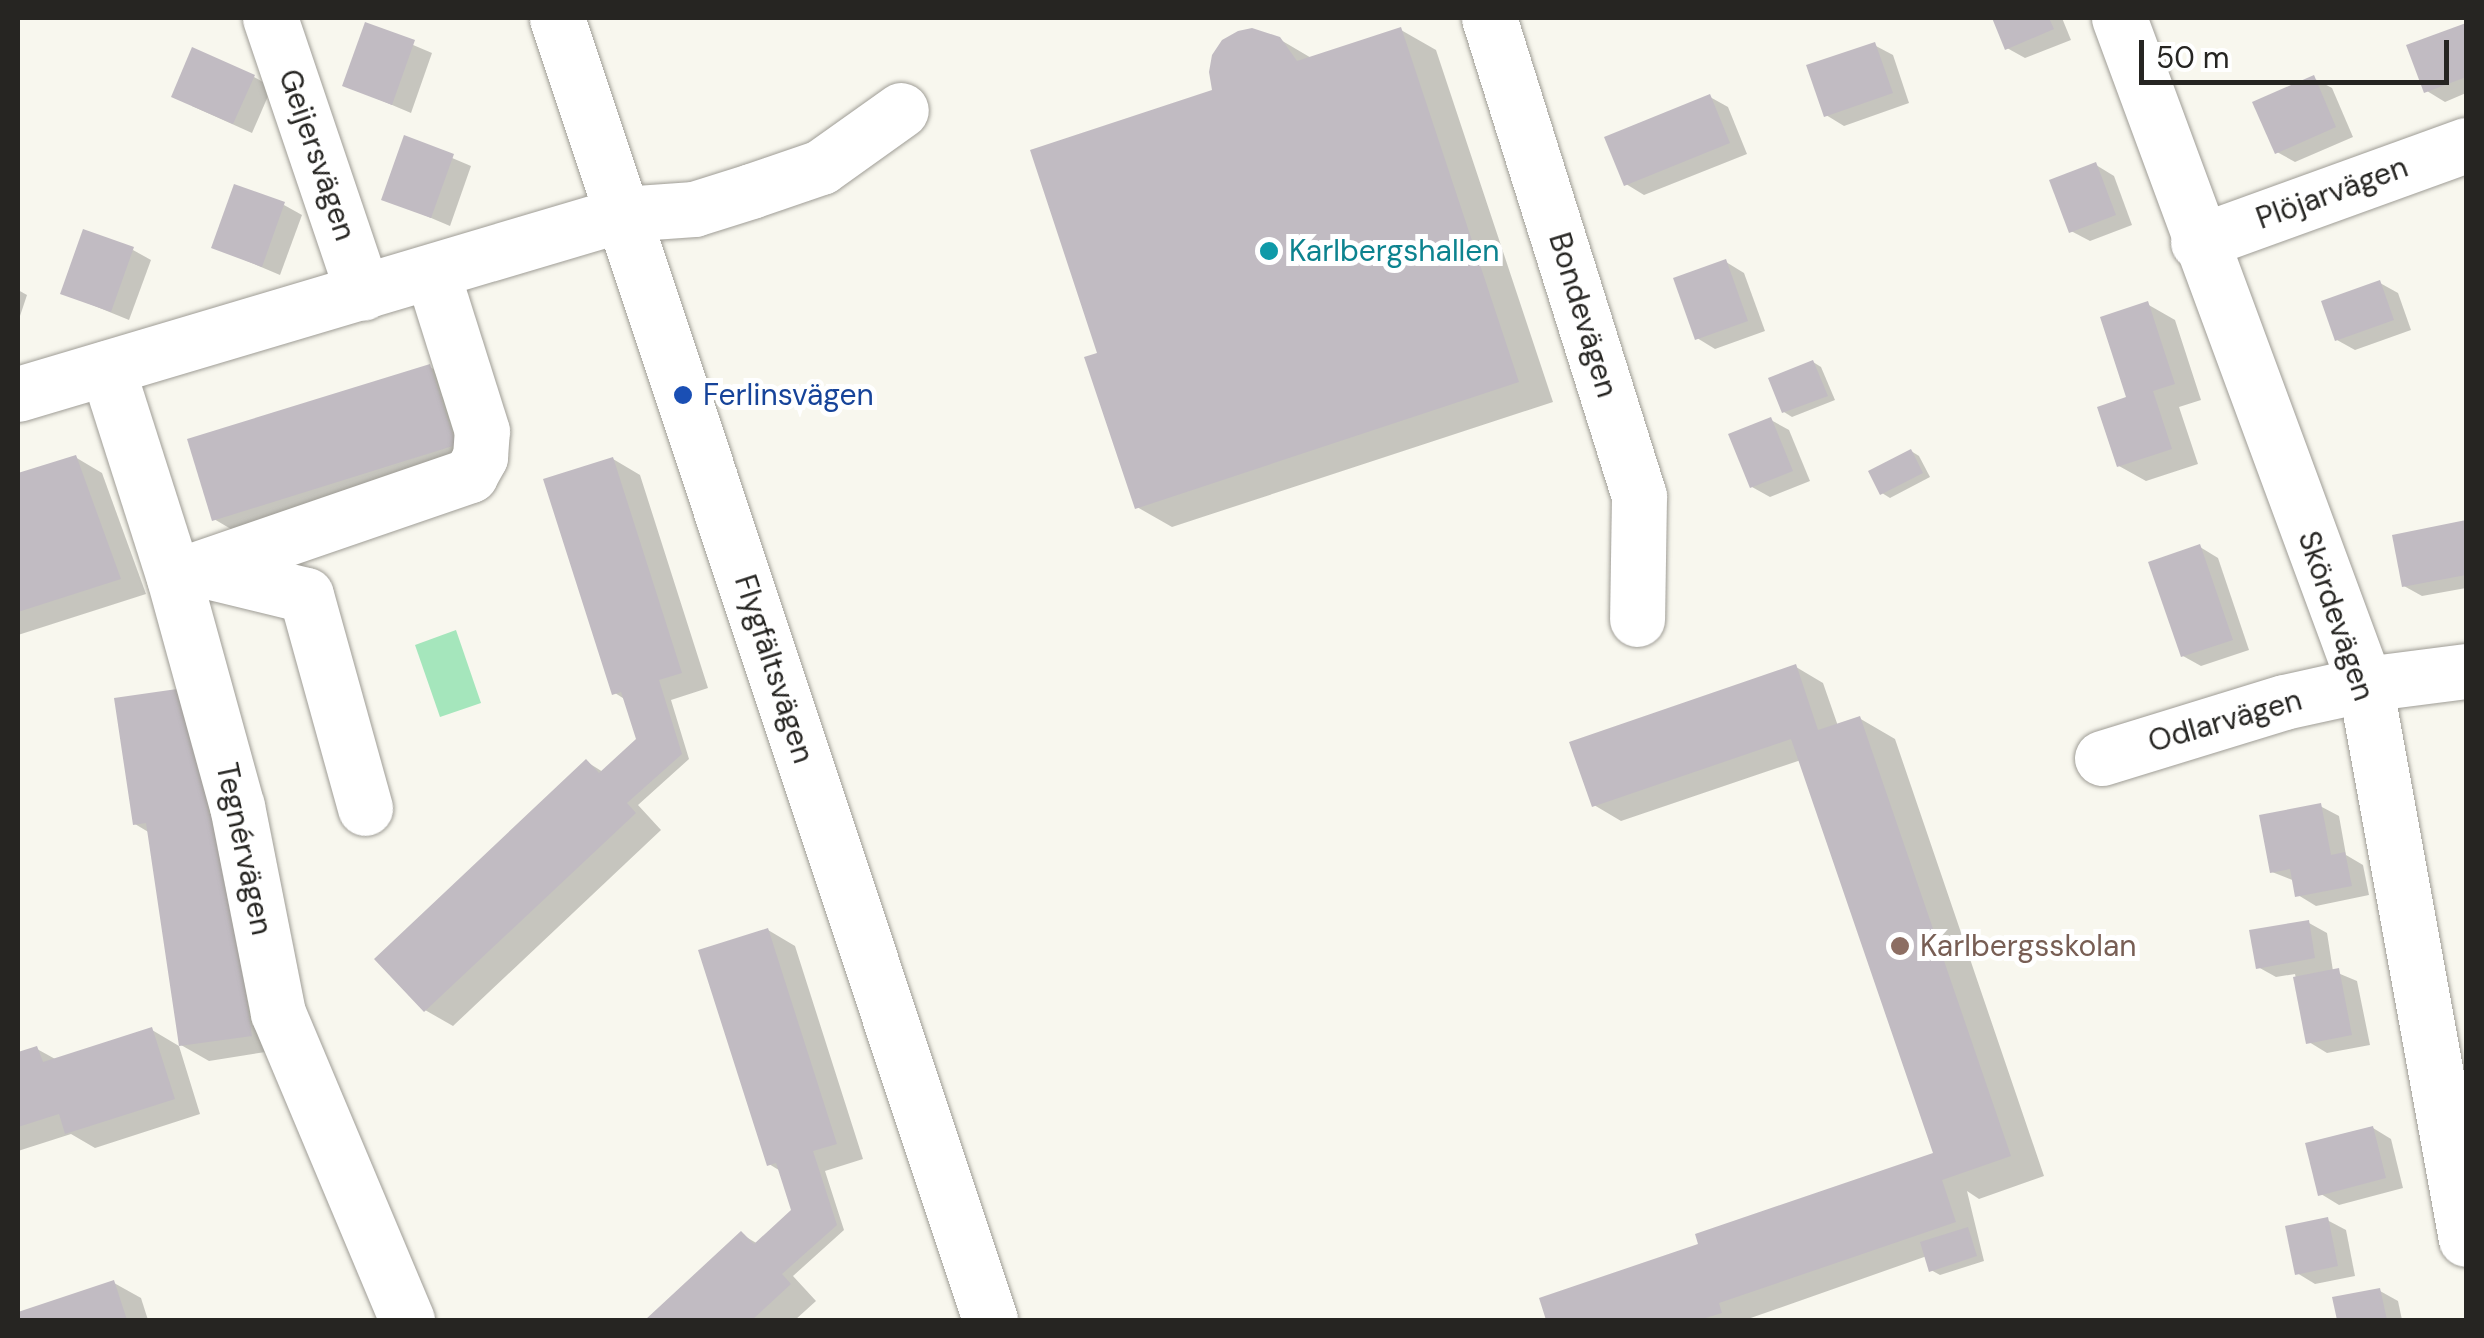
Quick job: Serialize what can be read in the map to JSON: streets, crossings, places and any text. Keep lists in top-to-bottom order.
{
  "streets": {
    "street": [
      "Geijersvägen",
      "Plöjarvägen",
      "Bondevägen",
      "Skördevägen",
      "Flygfältsvägen",
      "Odlarvägen",
      "Tegnérvägen"
    ]
  },
  "crossings": [
    ["Plöjarvägen", "Skördevägen"],
    ["Skördevägen", "Odlarvägen"]
  ],
  "places": ["Karlbergshallen", "Ferlinsvägen", "Karlbergsskolan"],
  "scale_bar": "50 m"
}
